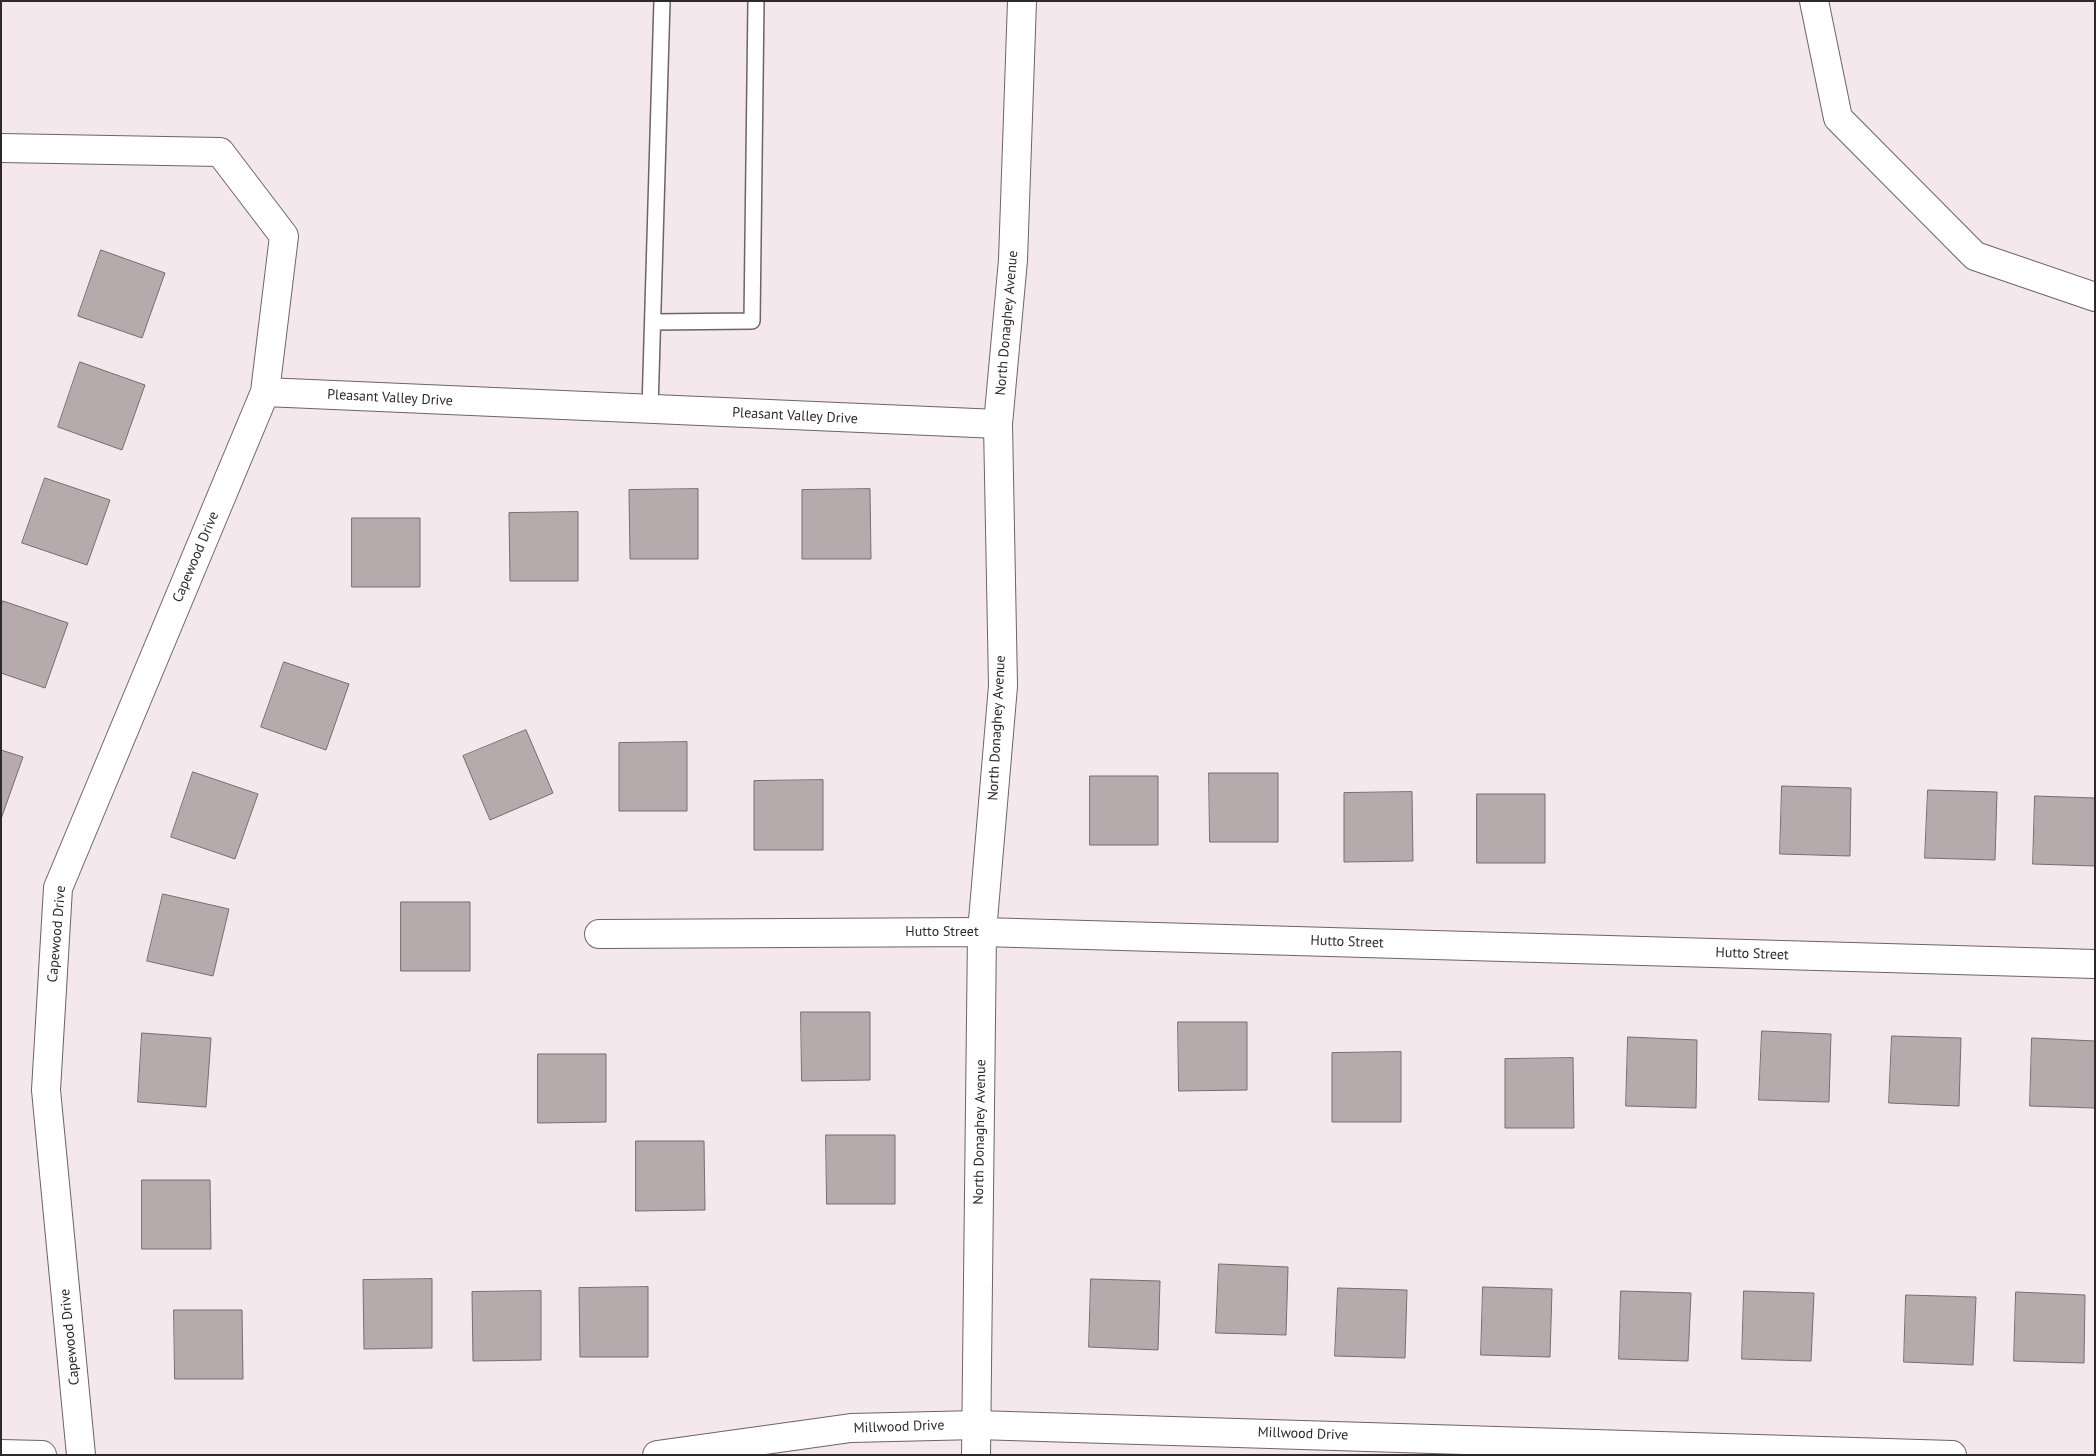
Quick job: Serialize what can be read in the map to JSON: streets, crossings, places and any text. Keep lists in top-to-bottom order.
{
  "streets": {
    "street": [
      "North Donaghey Avenue",
      "Pleasant Valley Drive",
      "Capewood Drive",
      "Hutto Street",
      "Millwood Drive"
    ]
  },
  "crossings": [
    ["North Donaghey Avenue", "Pleasant Valley Drive"],
    ["North Donaghey Avenue", "Hutto Street"],
    ["North Donaghey Avenue", "Millwood Drive"],
    ["Pleasant Valley Drive", "Capewood Drive"]
  ]
}
